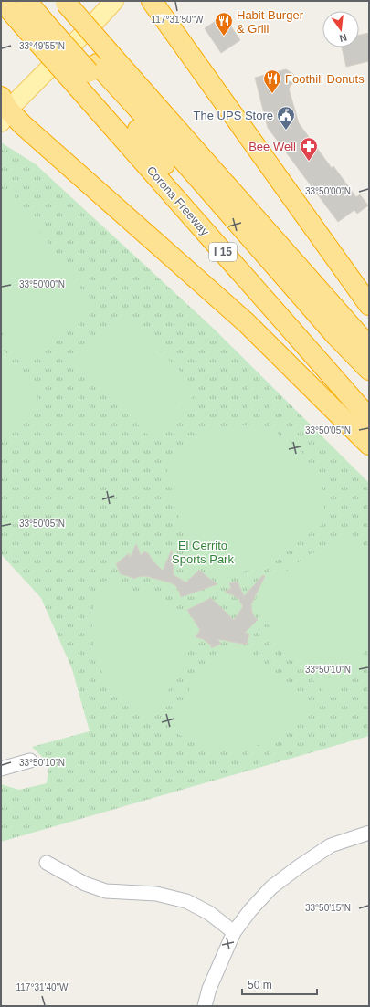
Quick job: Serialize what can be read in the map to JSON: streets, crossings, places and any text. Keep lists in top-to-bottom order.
{
  "streets": {
    "highway": ["Corona Freeway", "I 15"]
  },
  "parks": ["El Cerrito Sports Park"],
  "places": {
    "restaurant": ["Habit Burger & Grill", "Foothill Donuts"],
    "public building": ["The UPS Store"],
    "pharmacy": ["Bee Well"]
  },
  "scale_bar": "50 m",
  "north": "bottom",
  "coordinates": [
    "117°31'50\"W",
    "33°49'55\"N",
    "33°50'00\"N",
    "33°50'05\"N",
    "33°50'10\"N",
    "33°50'15\"N",
    "117°31'40\"W"
  ]
}
